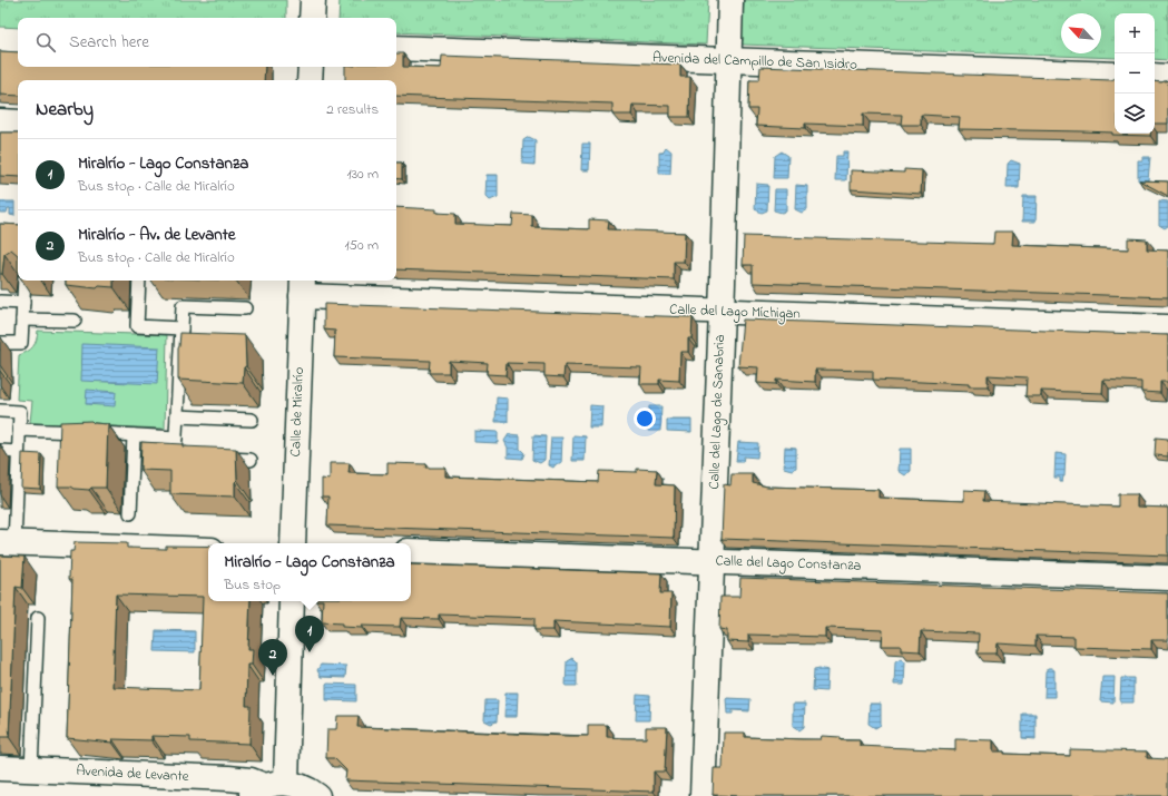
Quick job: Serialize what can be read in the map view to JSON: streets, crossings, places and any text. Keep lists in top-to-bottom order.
{
  "streets": {
    "street": [
      "Avenida del Campillo de San Isidro",
      "Calle del Lago Míchigan",
      "Calle de Miralrío",
      "Calle del Lago de Sanabria",
      "Calle del Lago Constanza",
      "Avenida de Levante"
    ]
  },
  "crossings": [
    ["Avenida del Campillo de San Isidro", "Calle del Lago de Sanabria"],
    ["Calle del Lago Míchigan", "Calle de Miralrío"],
    ["Calle del Lago Míchigan", "Calle del Lago de Sanabria"],
    ["Calle del Lago de Sanabria", "Calle del Lago Constanza"]
  ],
  "north": "top left",
  "page": {
    "map_buttons": ["+", "−"],
    "search": "Search here",
    "heading": ["Nearby", "2 results"],
    "list": [
      {
        "mark": "1",
        "name": "Miralrío - Lago Constanza",
        "note": "Bus stop · Calle de Miralrío",
        "value": "130 m"
      },
      {
        "mark": "2",
        "name": "Miralrío - Av. de Levante",
        "note": "Bus stop · Calle de Miralrío",
        "value": "150 m"
      }
    ],
    "popup": ["Miralrío - Lago Constanza", "Bus stop"],
    "pins": ["1", "2"]
  }
}
